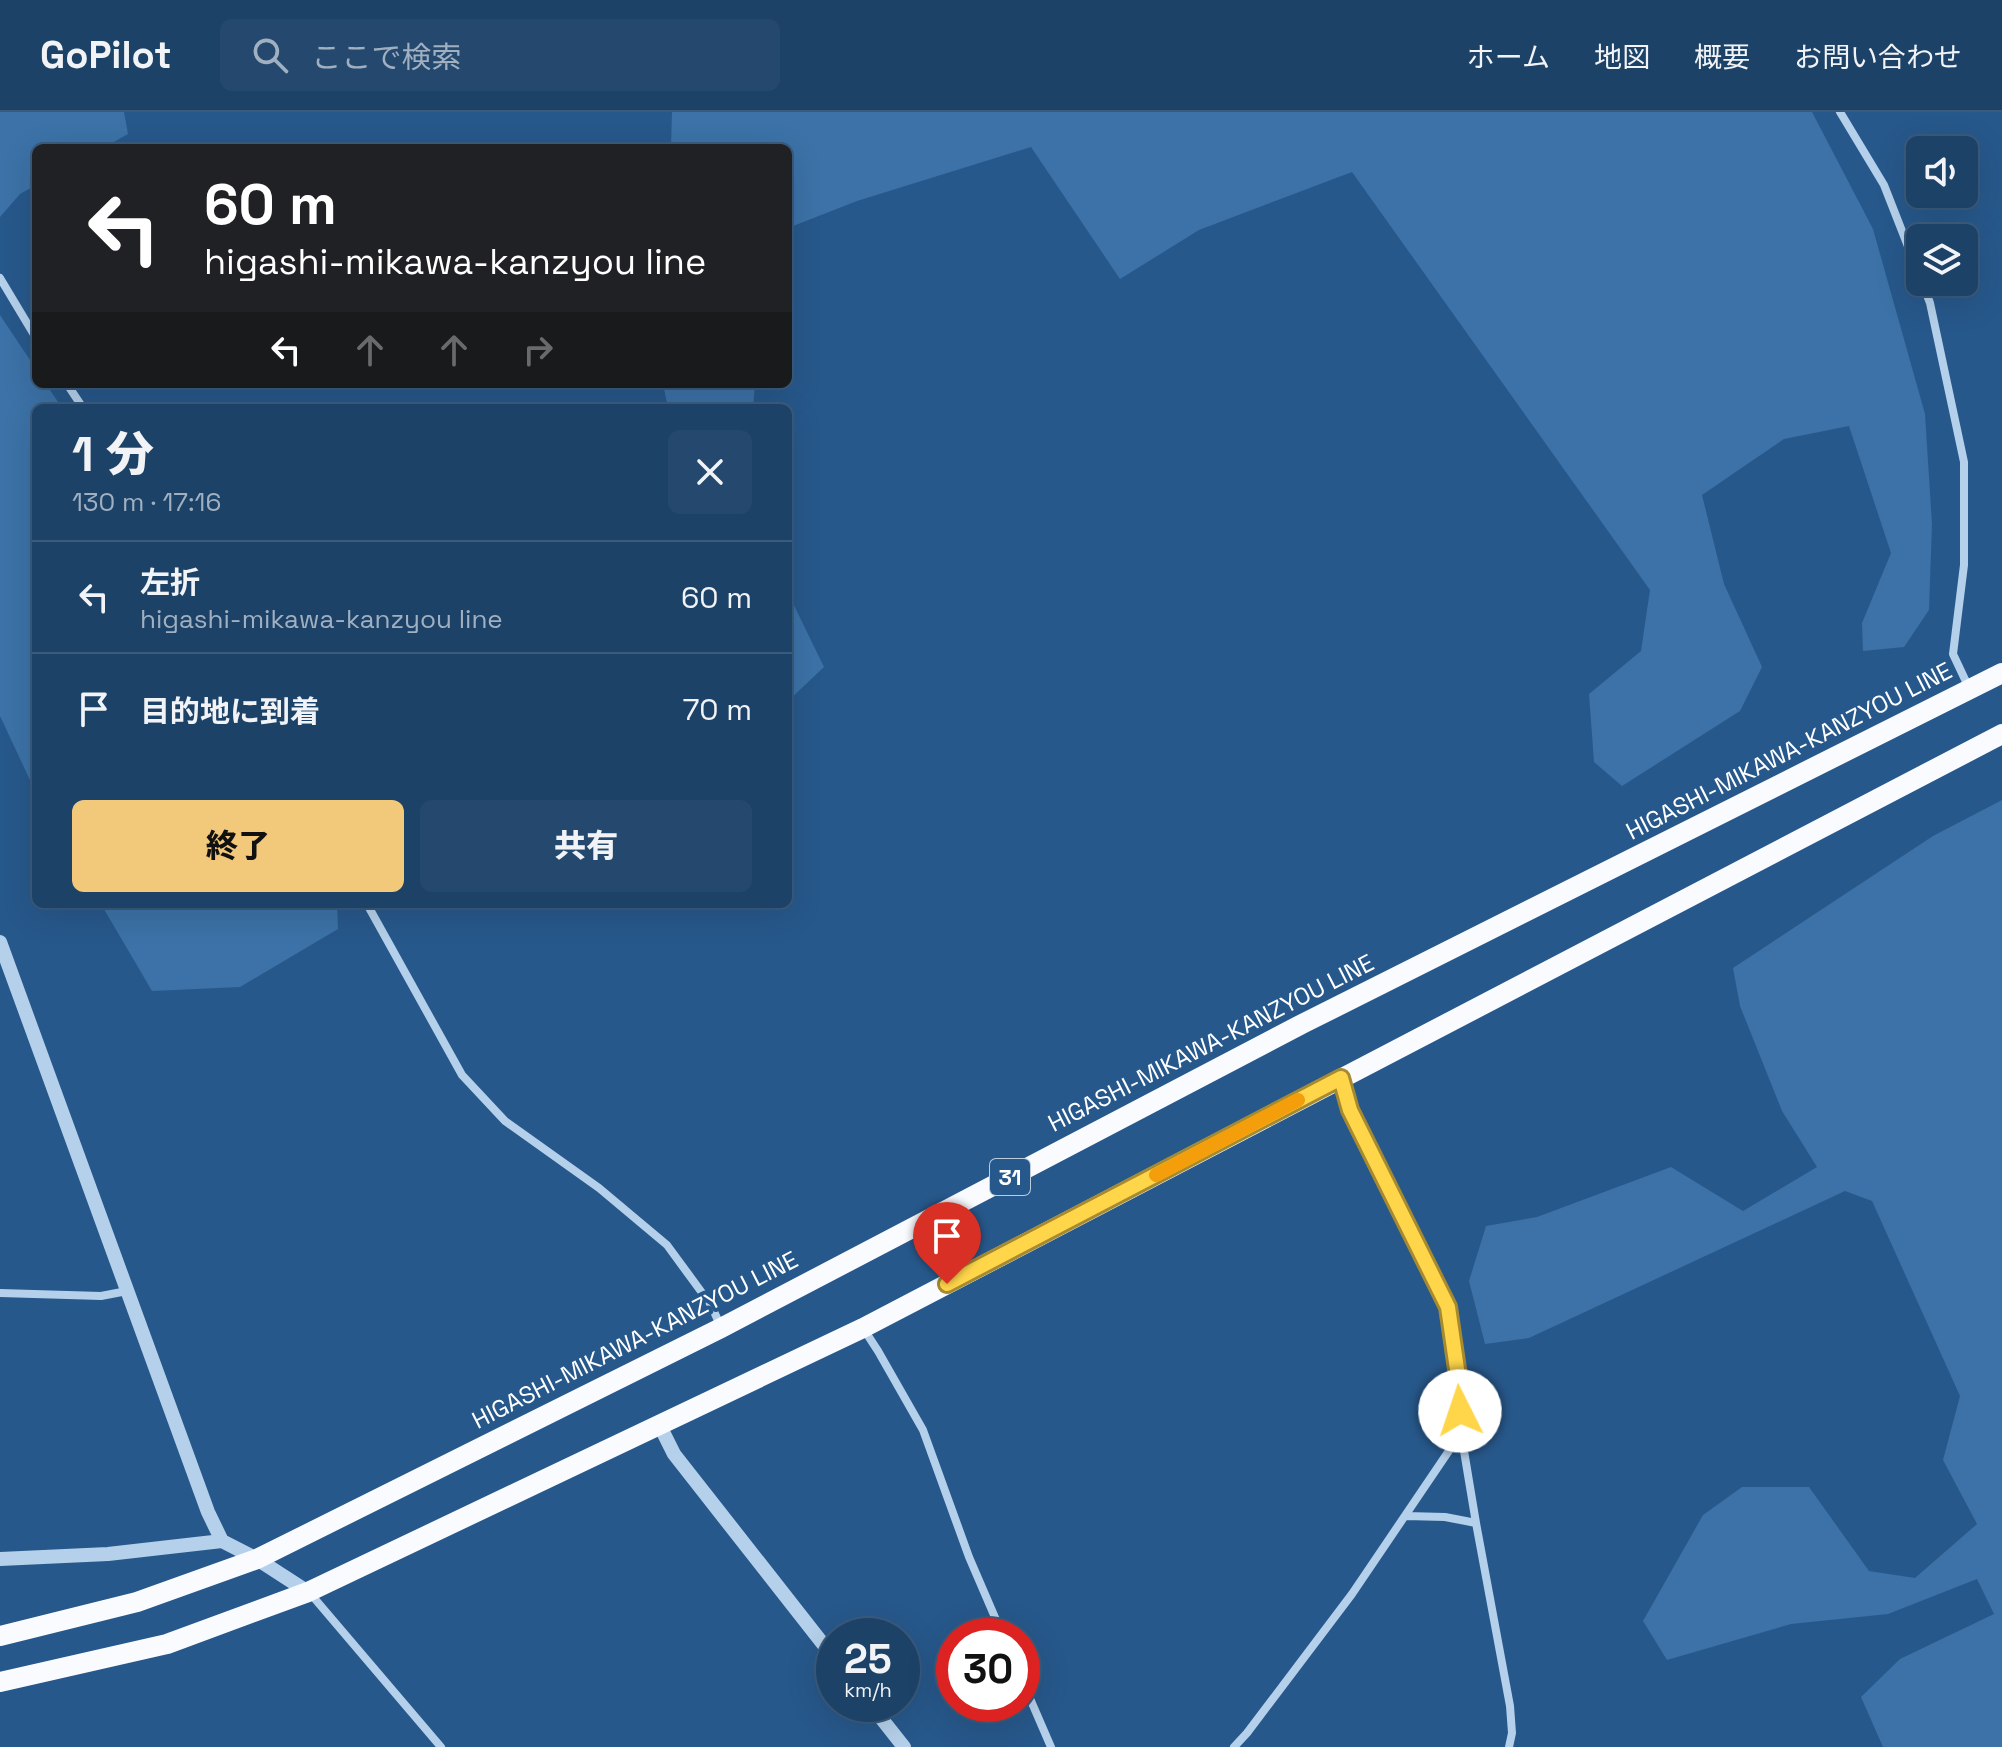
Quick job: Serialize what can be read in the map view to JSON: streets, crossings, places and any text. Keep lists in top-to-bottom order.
{
  "streets": {
    "main road": ["HIGASHI-MIKAWA-KANZYOU LINE", "31"]
  },
  "page": {
    "header": "GoPilot",
    "search": "ここで検索",
    "nav": [
      "ホーム",
      "地図",
      "概要",
      "お問い合わせ"
    ],
    "turn": ["60 m", "higashi-mikawa-kanzyou line"],
    "heading": ["1 分", "130 m · 17:16"],
    "list": [
      {
        "name": "左折",
        "note": "higashi-mikawa-kanzyou line",
        "value": "60 m"
      },
      {
        "name": "目的地に到着",
        "value": "70 m"
      }
    ],
    "buttons": ["終了", "共有"],
    "speed": "25 km/h",
    "limit": "30"
  }
}
